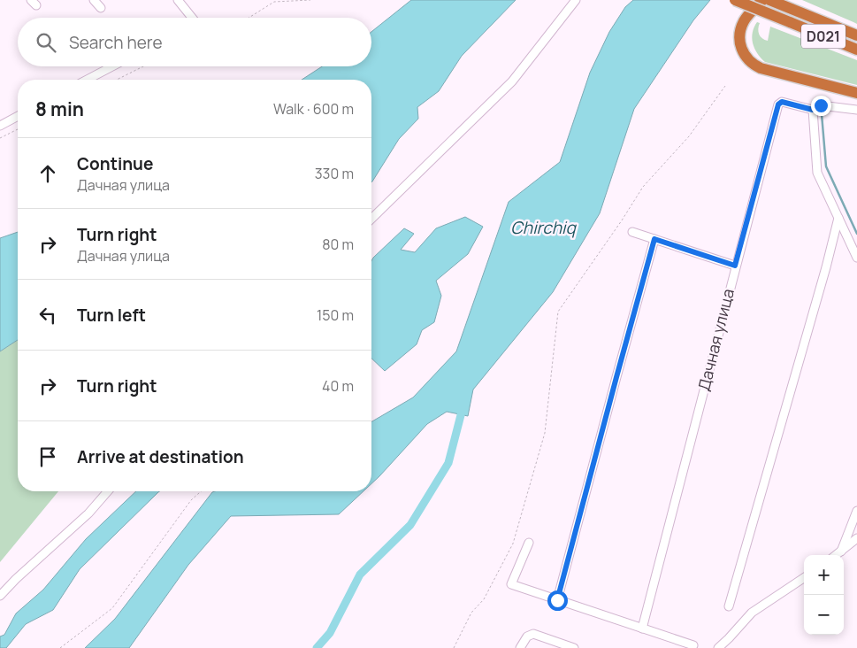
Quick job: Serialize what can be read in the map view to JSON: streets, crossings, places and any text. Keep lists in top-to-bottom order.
{
  "streets": {
    "highway": ["D021"],
    "street": ["Дачная улица"]
  },
  "water": ["Chirchiq"],
  "page": {
    "search": "Search here",
    "heading": ["8 min", "Walk · 600 m"],
    "list": [
      ["Continue", "Дачная улица", "330 m"],
      ["Turn right", "Дачная улица", "80 m"],
      ["Turn left", "150 m"],
      ["Turn right", "40 m"],
      "Arrive at destination"
    ],
    "map_buttons": ["+", "−"]
  }
}
